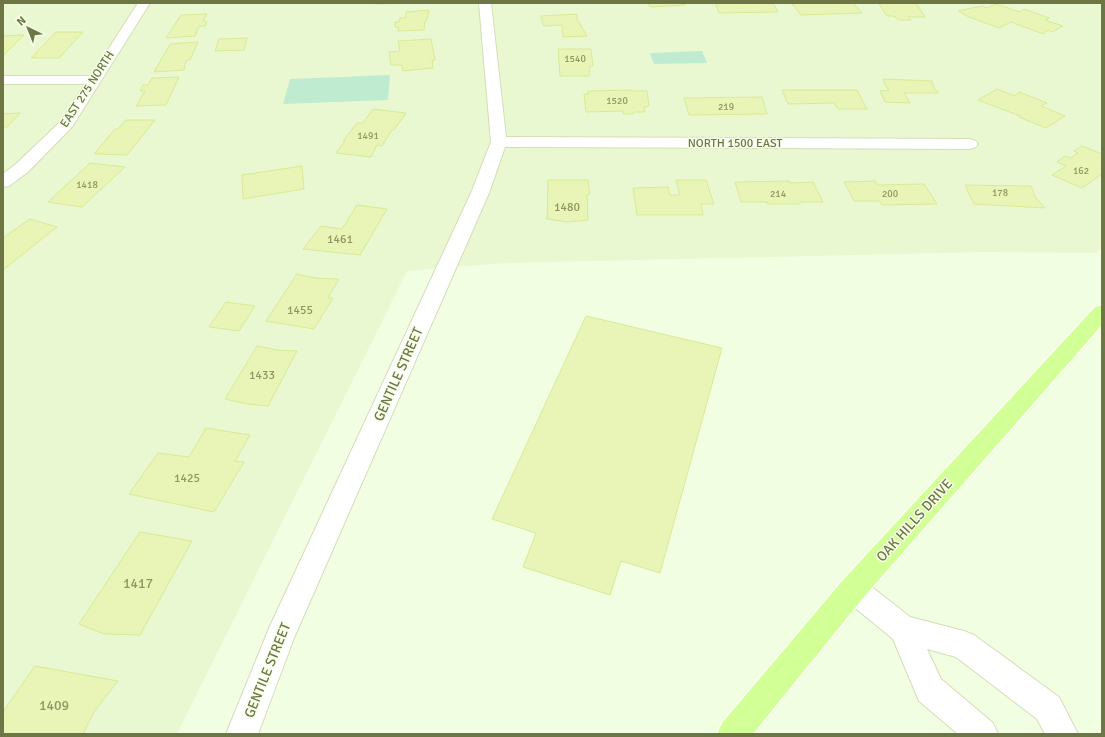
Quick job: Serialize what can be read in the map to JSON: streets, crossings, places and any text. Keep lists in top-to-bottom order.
{
  "streets": {
    "main road": ["OAK HILLS DRIVE"],
    "street": ["EAST 275 NORTH", "NORTH 1500 EAST", "GENTILE STREET"]
  },
  "crossings": [
    ["NORTH 1500 EAST", "GENTILE STREET"]
  ],
  "house_numbers": [
    "1540",
    "1520",
    "219",
    "1491",
    "162",
    "1418",
    "178",
    "214",
    "200",
    "1480",
    "1461",
    "1455",
    "1433",
    "1425",
    "1417",
    "1409"
  ],
  "north": "top left"
}
